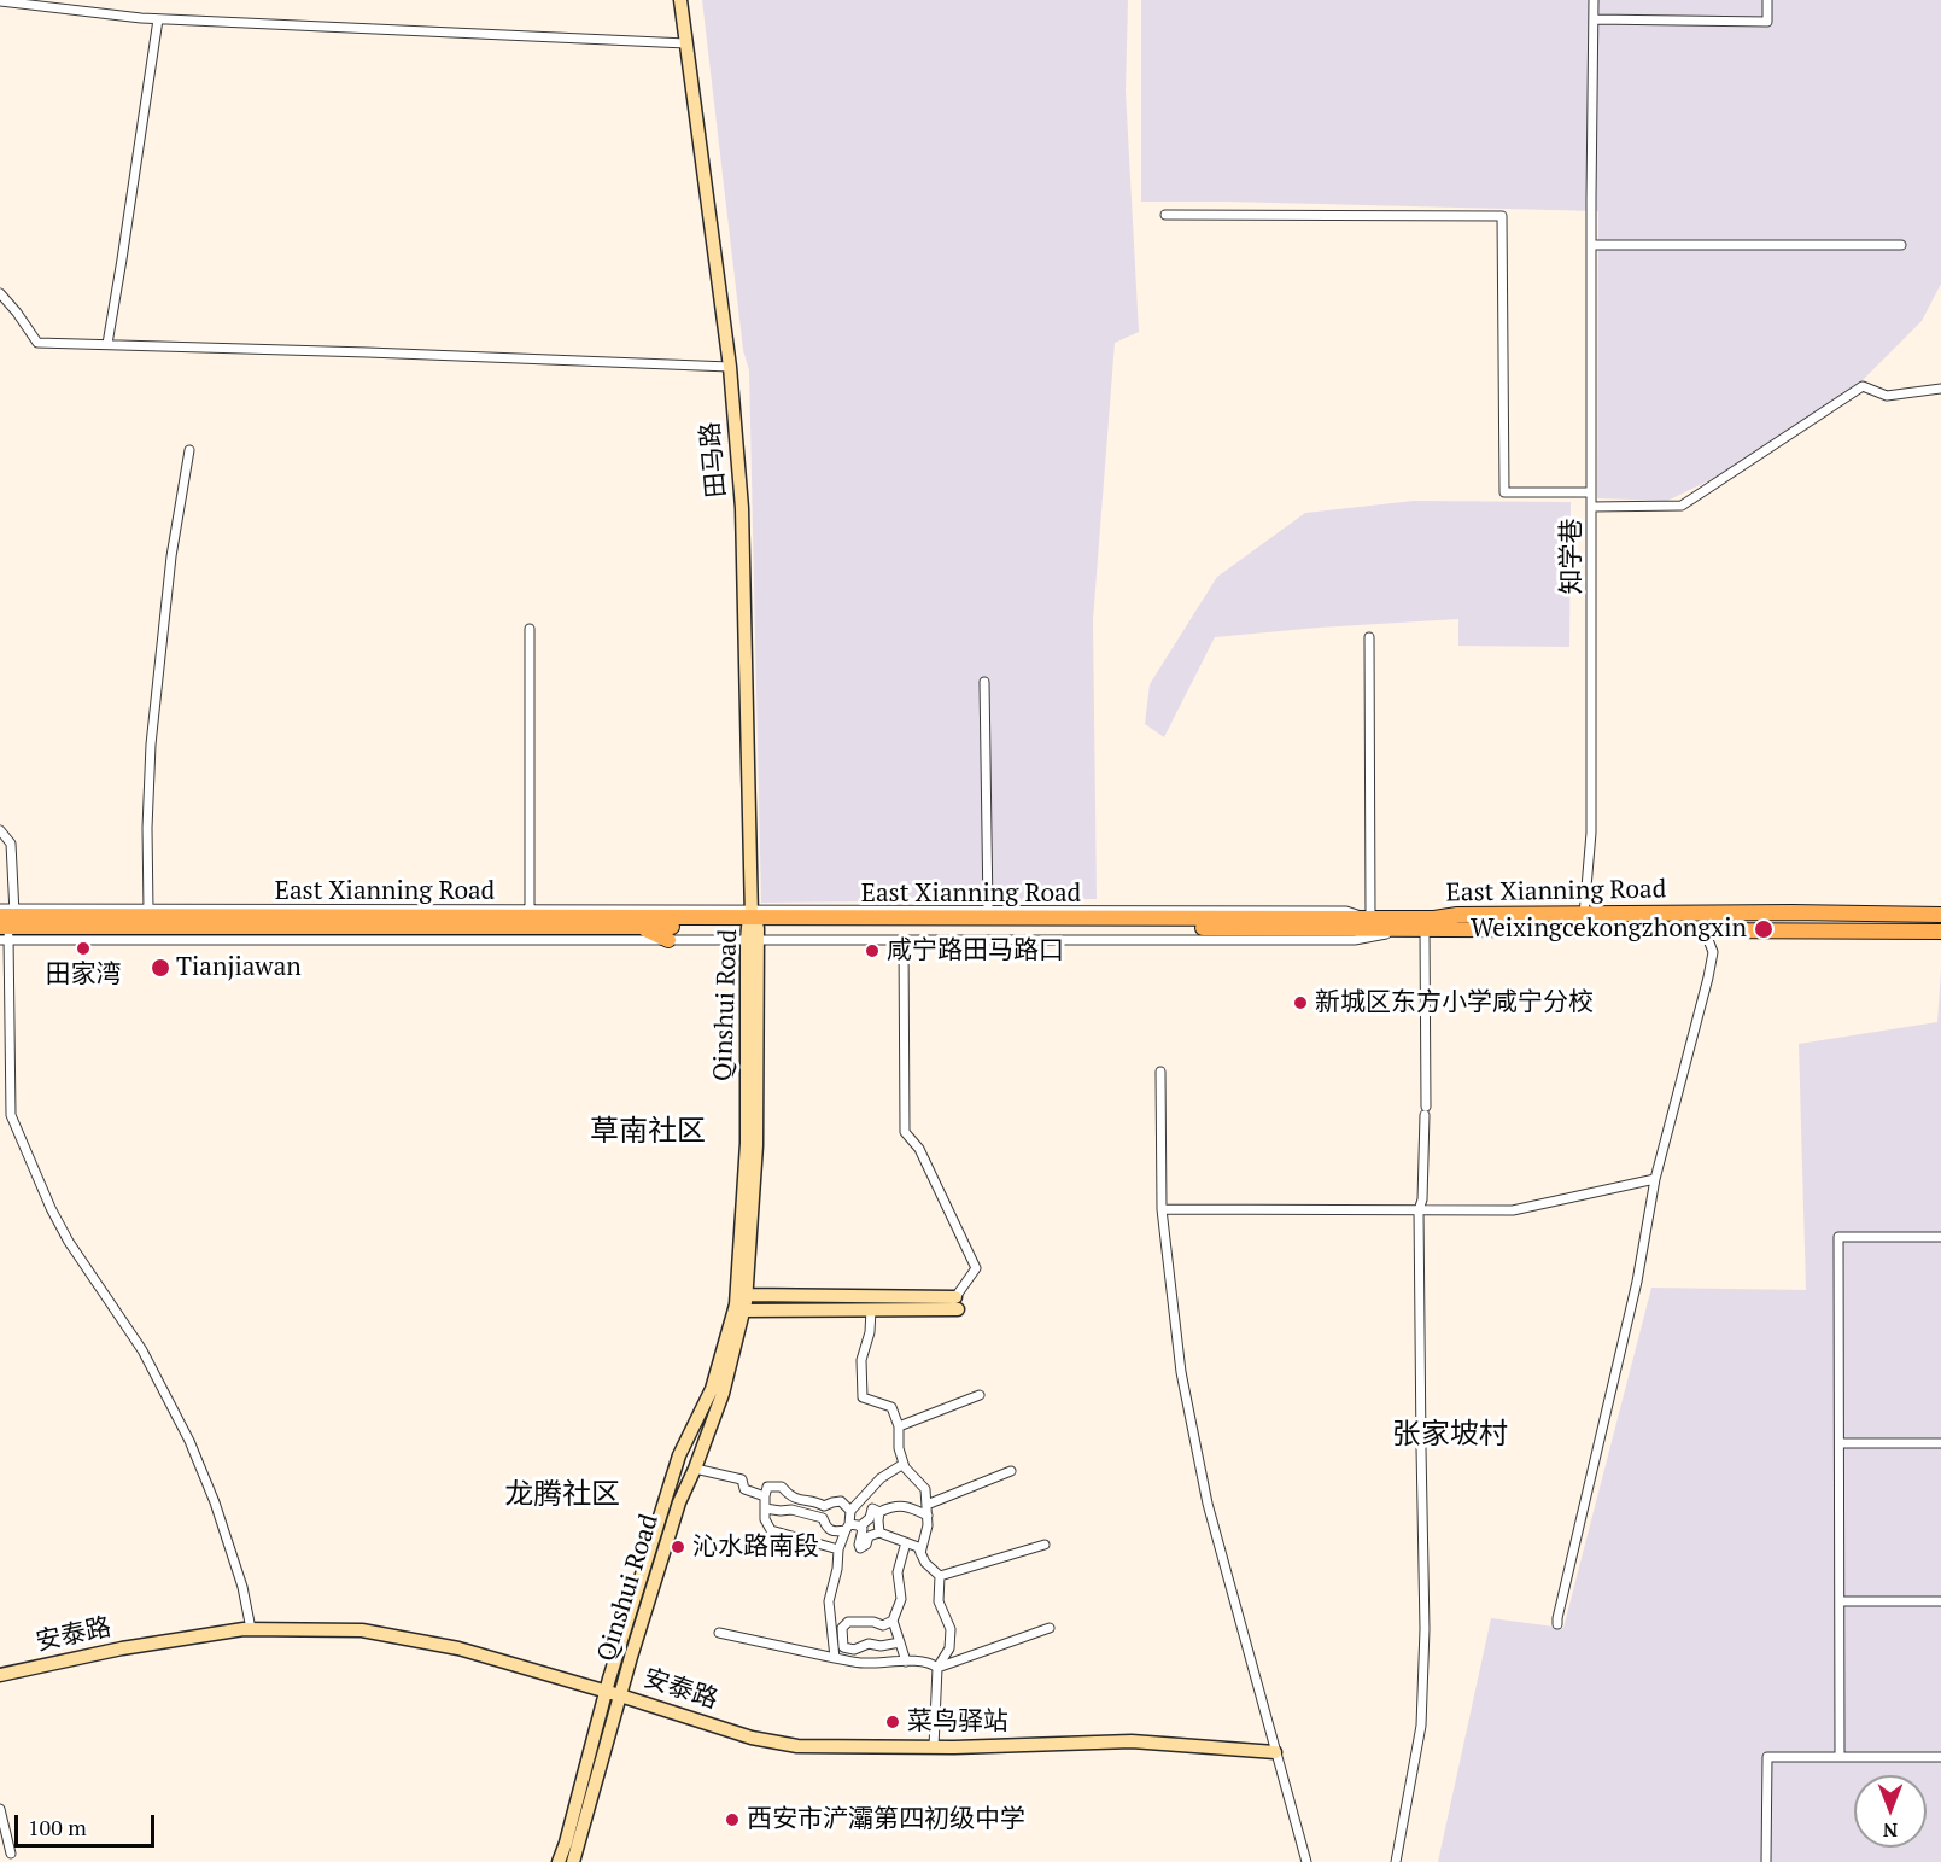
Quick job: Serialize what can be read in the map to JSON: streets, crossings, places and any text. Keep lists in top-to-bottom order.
{
  "streets": {
    "main road": ["East Xianning Road"],
    "street": [
      "田马路",
      "知学巷",
      "Qinshui Road",
      "安泰路"
    ]
  },
  "crossings": [
    ["田马路", "East Xianning Road"],
    ["田马路", "Qinshui Road"],
    ["知学巷", "East Xianning Road"],
    ["East Xianning Road", "Qinshui Road"],
    ["Qinshui Road", "安泰路"]
  ],
  "districts": ["草南社区", "张家坡村", "龙腾社区"],
  "places": [
    "Weixingcekongzhongxin",
    "田家湾",
    "咸宁路田马路口",
    "Tianjiawan",
    "新城区东方小学咸宁分校",
    "沁水路南段",
    "菜鸟驿站",
    "西安市浐灞第四初级中学"
  ],
  "scale_bar": "100 m",
  "north": "bottom"
}
